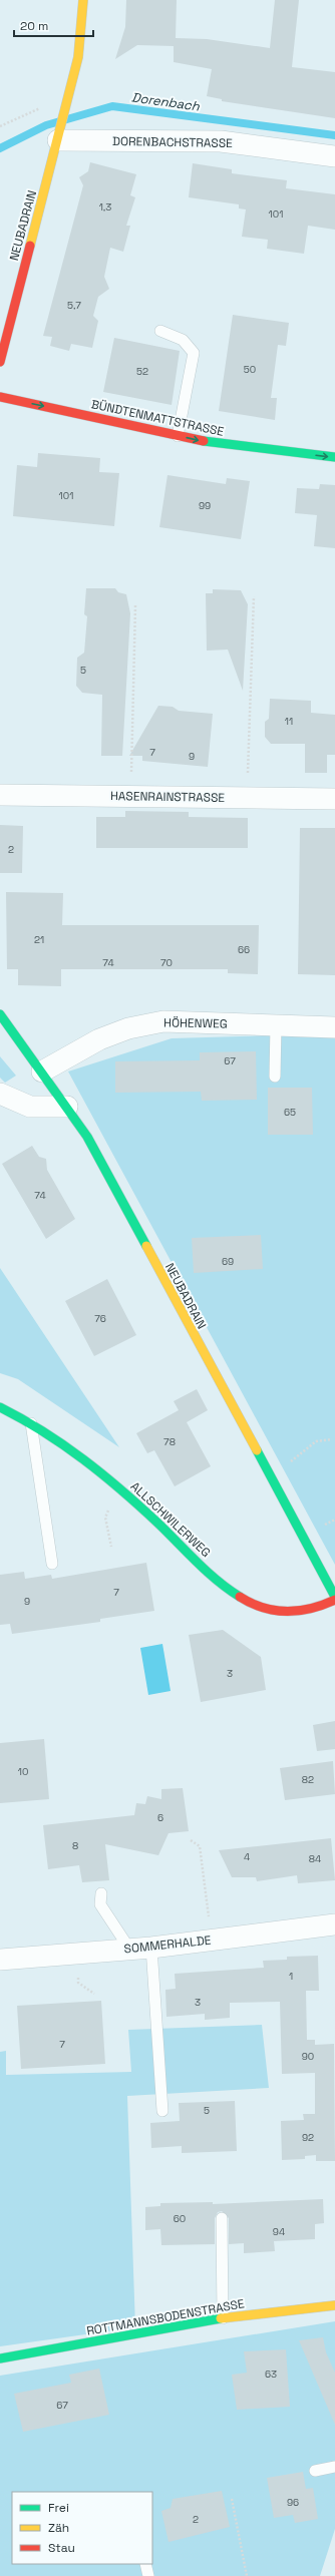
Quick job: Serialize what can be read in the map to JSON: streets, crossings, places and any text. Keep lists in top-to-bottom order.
{
  "streets": {
    "street": [
      "DORENBACHSTRASSE",
      "NEUBADRAIN",
      "BÜNDTENMATTSTRASSE",
      "HASENRAINSTRASSE",
      "HÖHENWEG",
      "ALLSCHWILERWEG",
      "SOMMERHALDE",
      "ROTTMANNSBODENSTRASSE"
    ]
  },
  "crossings": [
    ["DORENBACHSTRASSE", "NEUBADRAIN"],
    ["NEUBADRAIN", "HÖHENWEG"],
    ["NEUBADRAIN", "ALLSCHWILERWEG"]
  ],
  "one_way": ["BÜNDTENMATTSTRASSE"],
  "water": ["Dorenbach"],
  "house_numbers": [
    "1,3",
    "101",
    "5,7",
    "50",
    "52",
    "101",
    "99",
    "5",
    "11",
    "7",
    "9",
    "2",
    "21",
    "66",
    "74",
    "70",
    "67",
    "65",
    "74",
    "69",
    "76",
    "78",
    "7",
    "9",
    "3",
    "10",
    "82",
    "6",
    "8",
    "4",
    "84",
    "1",
    "3",
    "7",
    "90",
    "5",
    "92",
    "60",
    "94",
    "63",
    "67",
    "96",
    "2"
  ],
  "legend": ["Frei", "Zäh", "Stau"],
  "scale_bar": "20 m"
}
